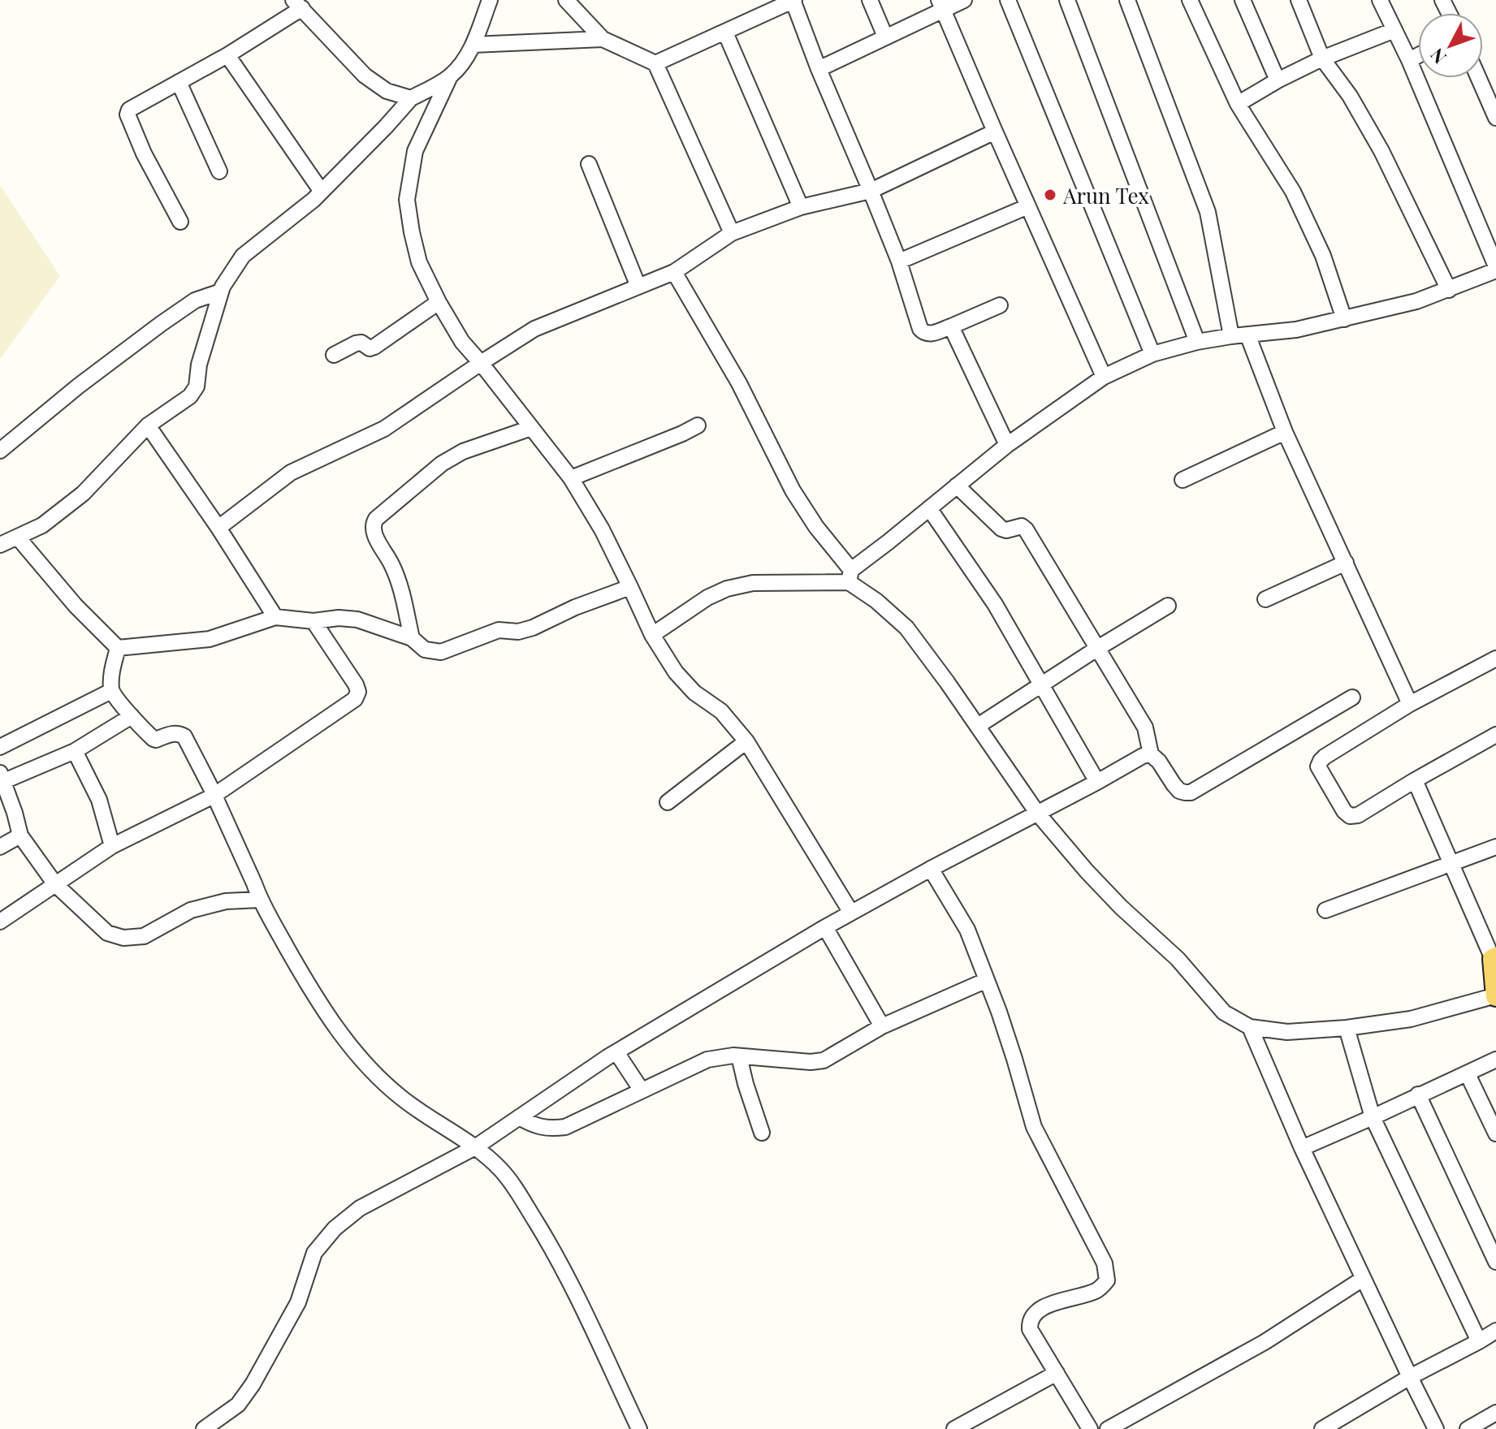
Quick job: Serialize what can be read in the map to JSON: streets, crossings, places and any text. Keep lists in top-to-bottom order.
{
  "places": ["Arun Tex"],
  "north": "bottom left"
}
